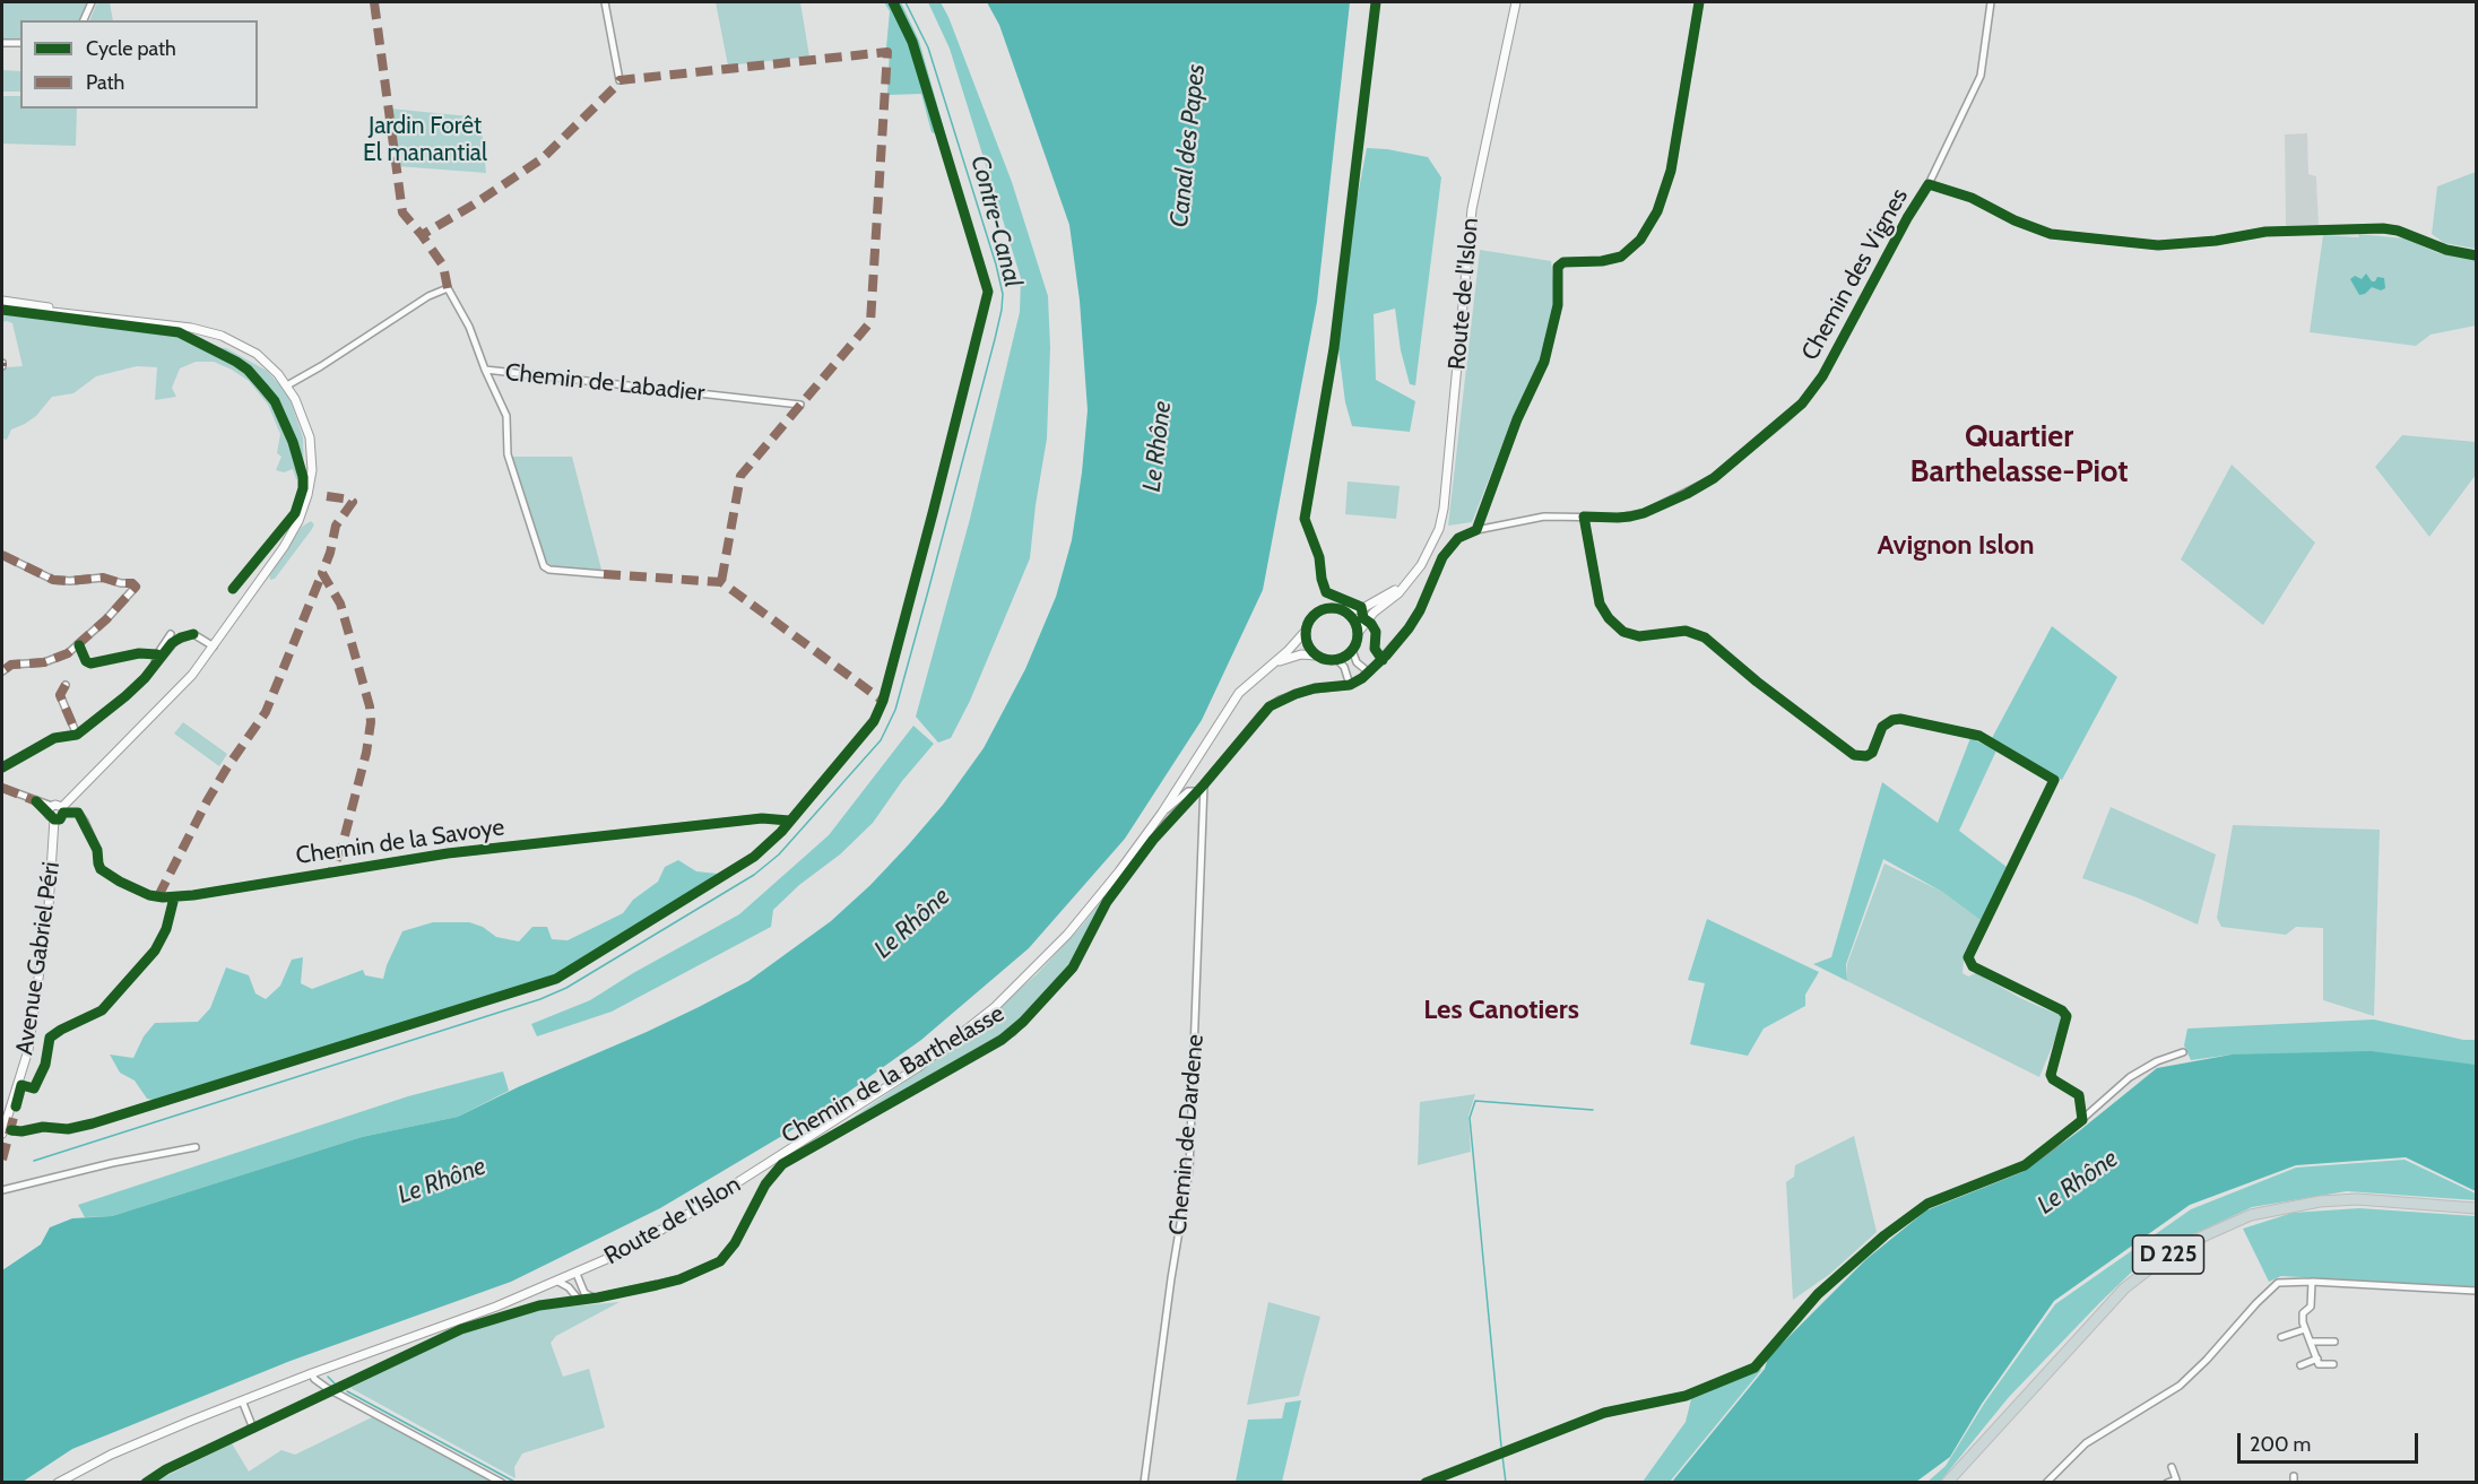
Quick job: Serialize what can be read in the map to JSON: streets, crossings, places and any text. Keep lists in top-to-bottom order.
{
  "streets": {
    "highway": ["D 225"],
    "street": [
      "Chemin des Vignes",
      "Route de l'Islon",
      "Chemin de Labadier",
      "Chemin de la Savoye",
      "Avenue Gabriel Péri",
      "Chemin de la Barthelasse",
      "Chemin de Dardene"
    ]
  },
  "crossings": [
    ["Chemin des Vignes", "Chemin de la Barthelasse"],
    ["Route de l'Islon", "Chemin de la Barthelasse"],
    ["Chemin de la Savoye", "Avenue Gabriel Péri"],
    ["Chemin de la Barthelasse", "Chemin de Dardene"]
  ],
  "districts": ["Quartier Barthelasse-Piot", "Avignon Islon", "Les Canotiers"],
  "water": ["Canal des Papes", "Contre-Canal", "Le Rhône"],
  "parks": ["Jardin Forêt El manantial"],
  "legend": ["Cycle path", "Path"],
  "scale_bar": "200 m"
}
